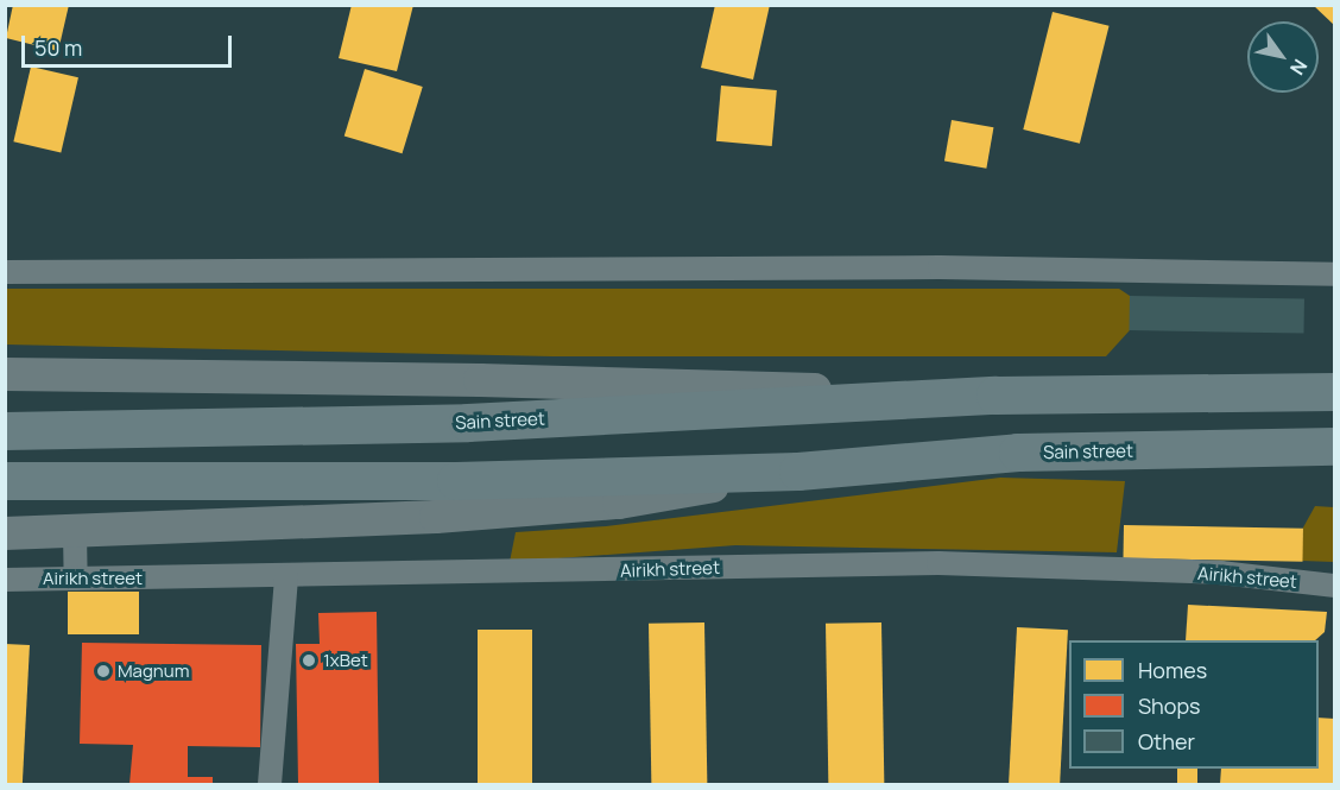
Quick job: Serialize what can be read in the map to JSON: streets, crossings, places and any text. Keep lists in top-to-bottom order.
{
  "streets": {
    "main road": ["Sain street"],
    "street": ["Airikh street"]
  },
  "places": ["1xBet", "Magnum"],
  "legend": ["Homes", "Shops", "Other"],
  "scale_bar": "50 m",
  "north": "bottom right"
}
